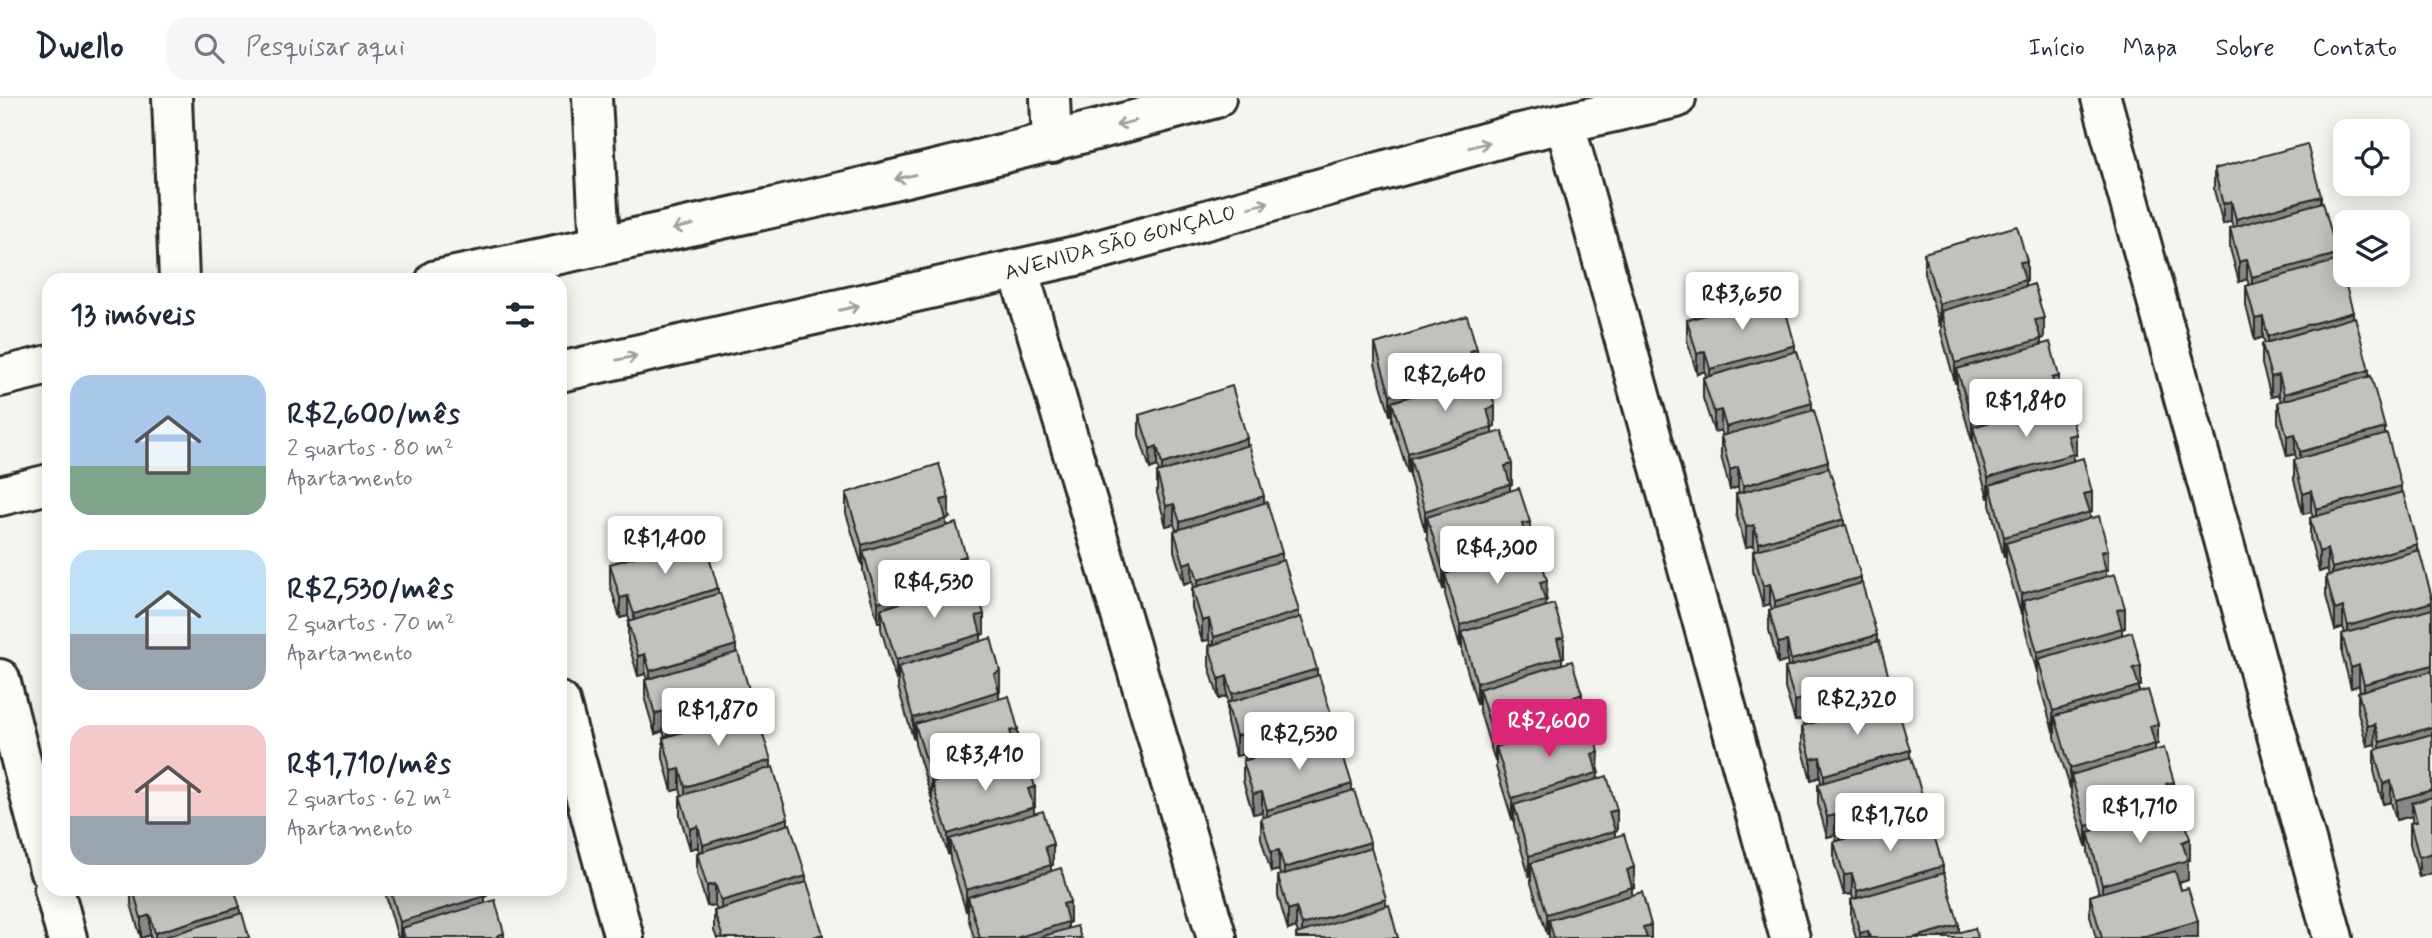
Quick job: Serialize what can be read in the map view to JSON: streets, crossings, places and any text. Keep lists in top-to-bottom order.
{
  "streets": {
    "street": ["AVENIDA SÃO GONÇALO"]
  },
  "page": {
    "header": "Dwello",
    "search": "Pesquisar aqui",
    "nav": [
      "Início",
      "Mapa",
      "Sobre",
      "Contato"
    ],
    "price": [
      "R$3,650",
      "R$2,640",
      "R$1,840",
      "R$1,400",
      "R$4,300",
      "R$4,530",
      "R$2,320",
      "R$1,870",
      "R$2,600",
      "R$2,530",
      "R$3,410",
      "R$1,710",
      "R$1,760"
    ],
    "heading": "13 imóveis",
    "list": [
      {
        "name": "R$2,600/mês",
        "note": "2 quartos · 80 m² · Apartamento"
      },
      {
        "name": "R$2,530/mês",
        "note": "2 quartos · 70 m² · Apartamento"
      },
      {
        "name": "R$1,710/mês",
        "note": "2 quartos · 62 m² · Apartamento"
      }
    ]
  }
}
